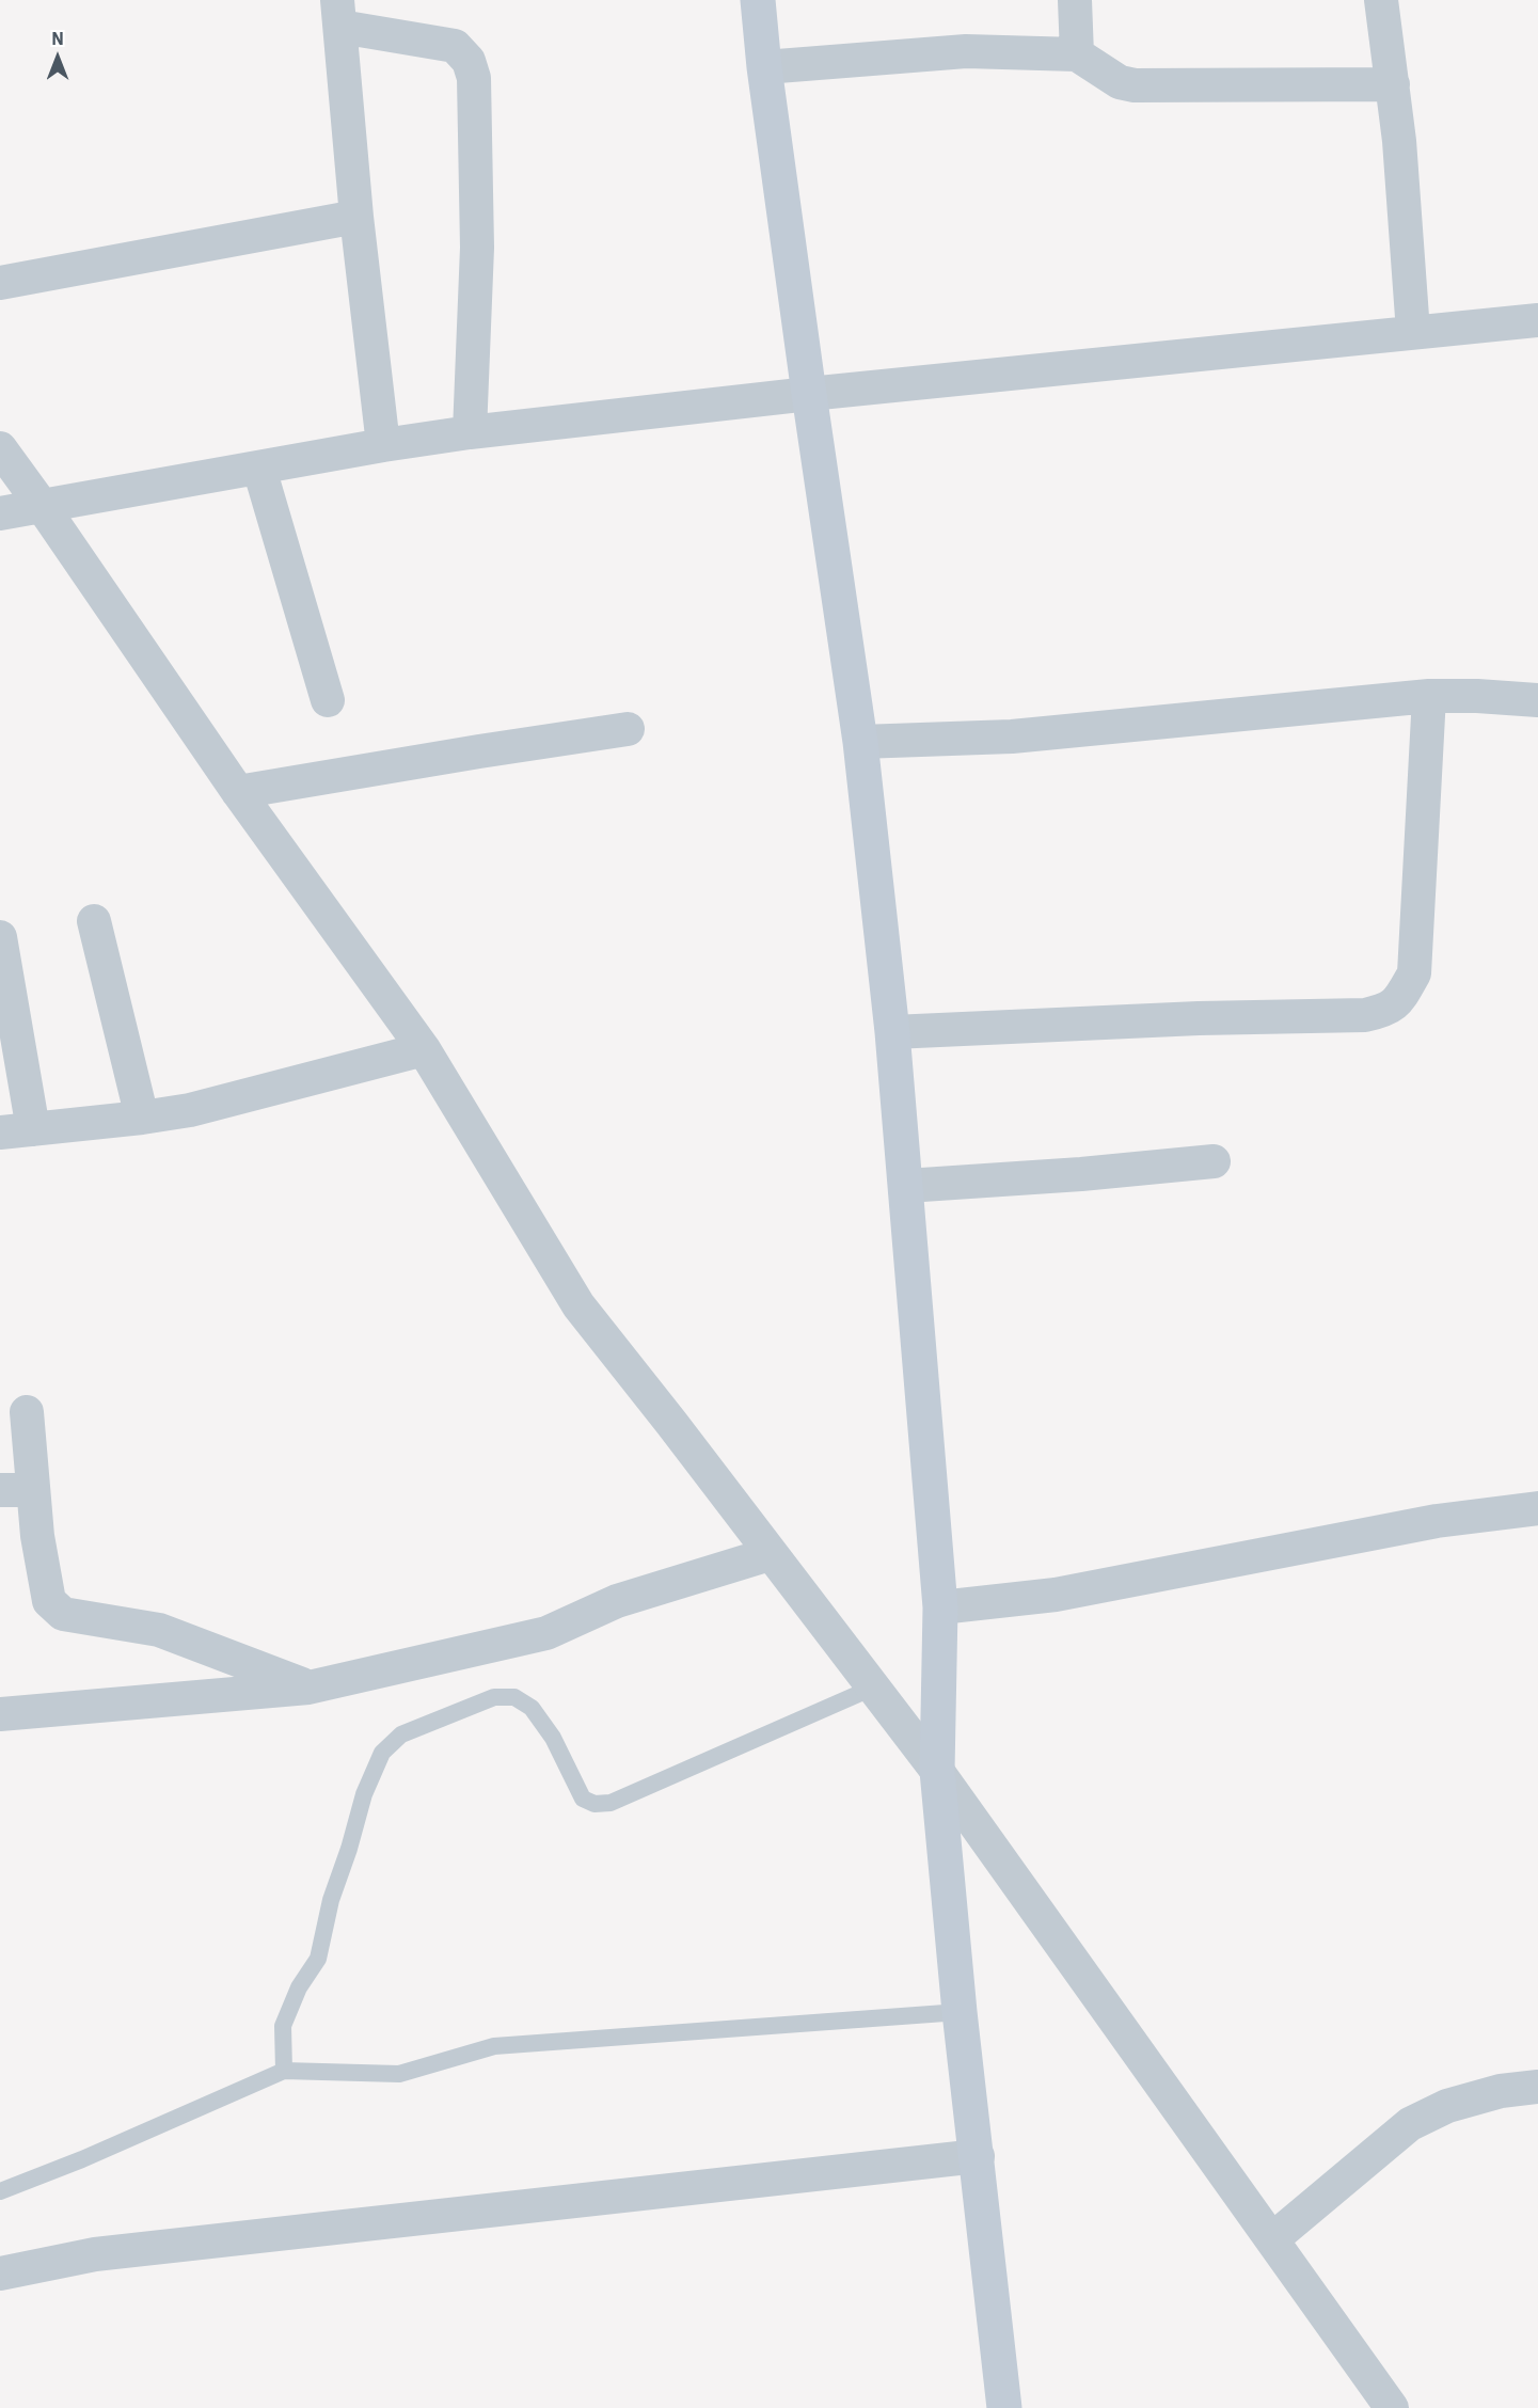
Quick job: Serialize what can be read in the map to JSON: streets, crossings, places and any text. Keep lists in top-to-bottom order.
{
  "north": "top"
}
